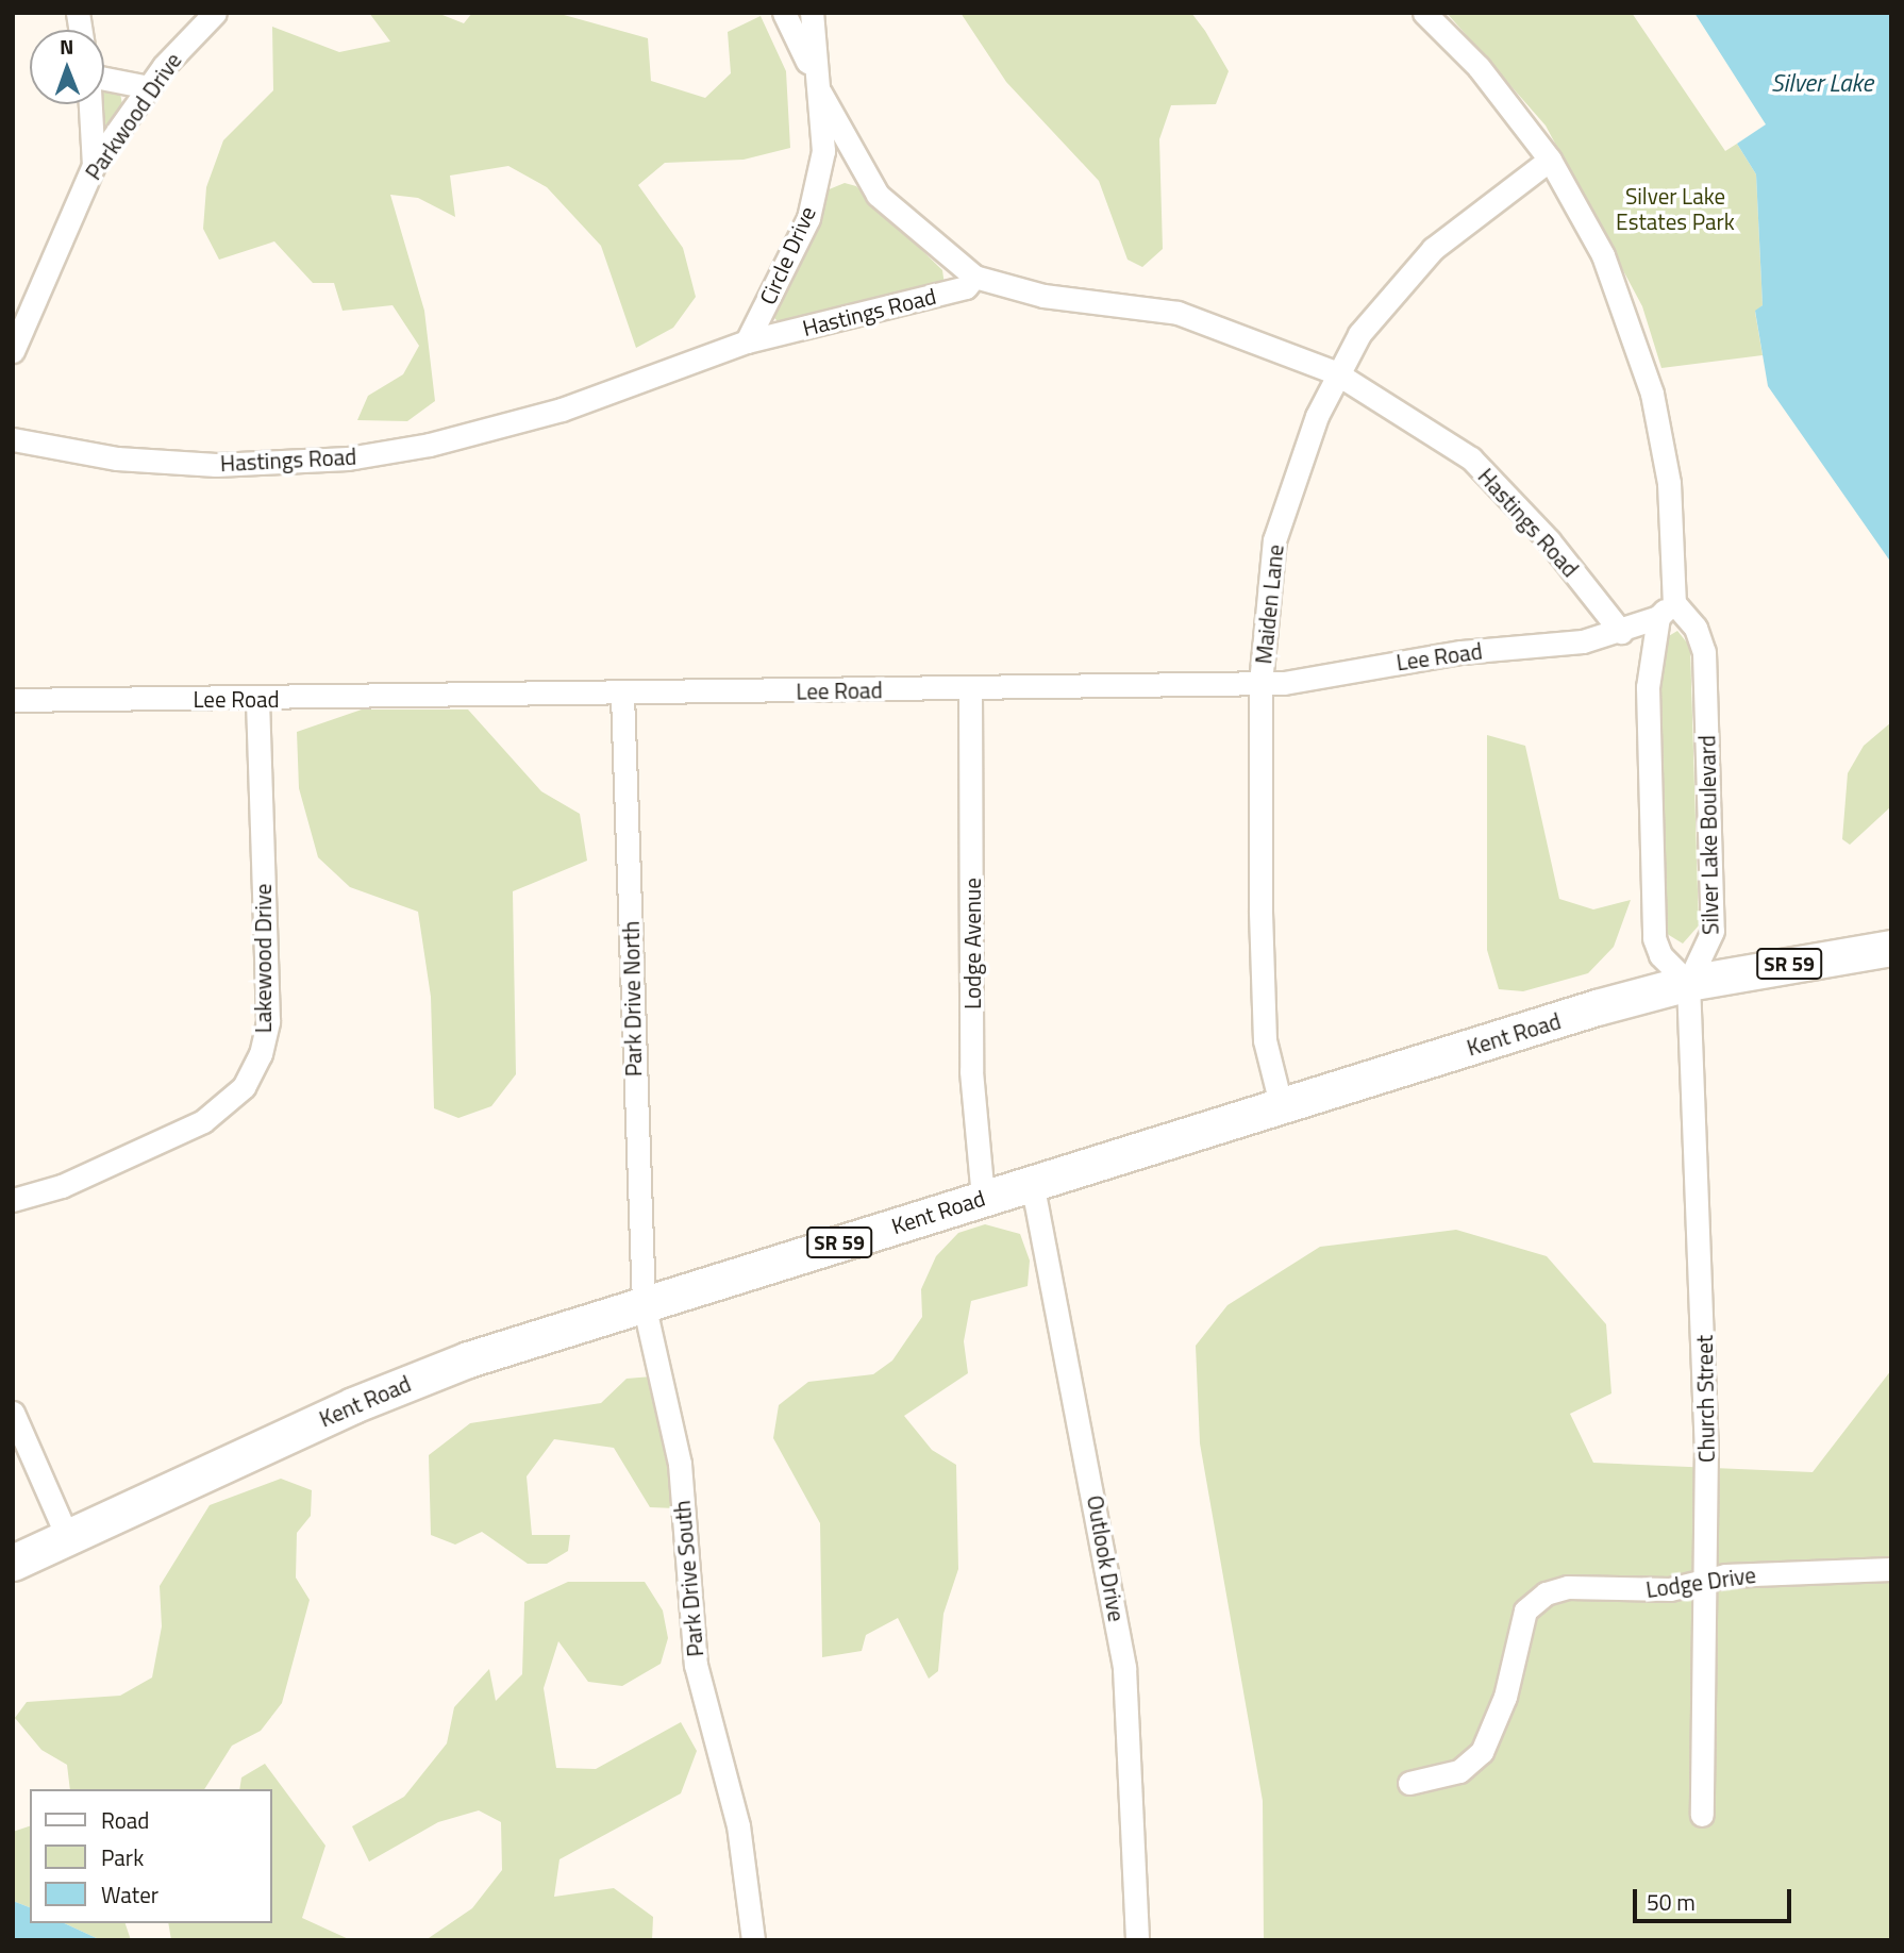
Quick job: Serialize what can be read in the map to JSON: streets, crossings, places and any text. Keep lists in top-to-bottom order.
{
  "streets": {
    "main road": ["SR 59", "Kent Road"],
    "street": [
      "Parkwood Drive",
      "Circle Drive",
      "Hastings Road",
      "Maiden Lane",
      "Lee Road",
      "Silver Lake Boulevard",
      "Lodge Avenue",
      "Lakewood Drive",
      "Park Drive North",
      "Church Street",
      "Outlook Drive",
      "Park Drive South",
      "Lodge Drive"
    ]
  },
  "crossings": [
    ["Circle Drive", "Hastings Road"],
    ["Hastings Road", "Maiden Lane"],
    ["Hastings Road", "Lee Road"],
    ["Maiden Lane", "Lee Road"],
    ["Maiden Lane", "Kent Road"],
    ["Lee Road", "Silver Lake Boulevard"],
    ["Lee Road", "Lodge Avenue"],
    ["Lee Road", "Lakewood Drive"],
    ["Lee Road", "Park Drive North"],
    ["Silver Lake Boulevard", "Kent Road"],
    ["Silver Lake Boulevard", "Church Street"],
    ["Lodge Avenue", "Kent Road"],
    ["Park Drive North", "Kent Road"],
    ["Park Drive North", "Park Drive South"],
    ["Kent Road", "Church Street"],
    ["Kent Road", "Outlook Drive"],
    ["Kent Road", "Park Drive South"],
    ["Church Street", "Lodge Drive"]
  ],
  "water": ["Silver Lake"],
  "parks": ["Silver Lake Estates Park"],
  "legend": ["Road", "Park", "Water"],
  "scale_bar": "50 m",
  "north": "top"
}
